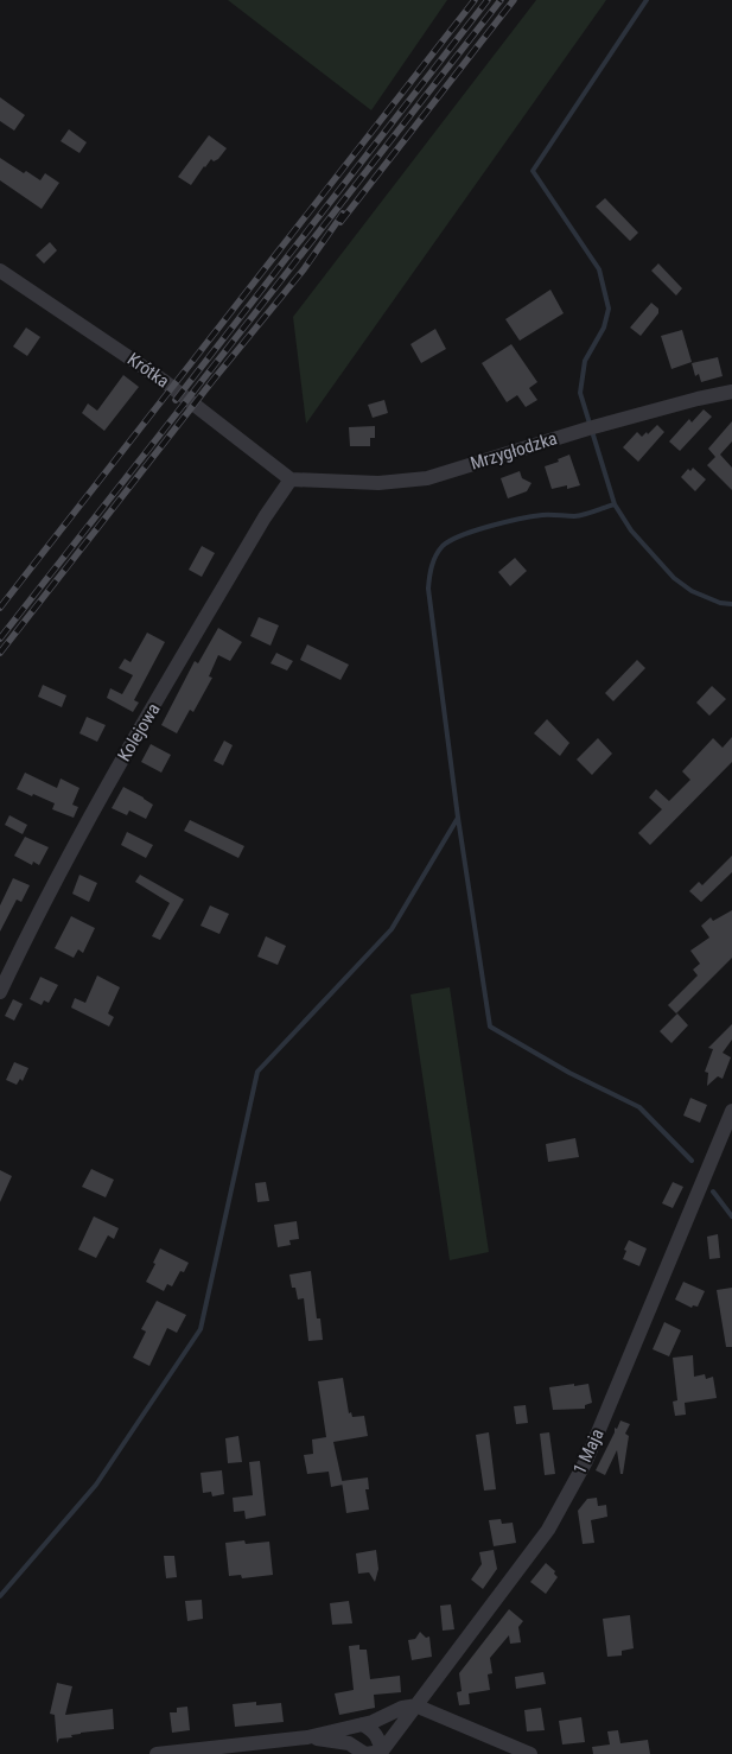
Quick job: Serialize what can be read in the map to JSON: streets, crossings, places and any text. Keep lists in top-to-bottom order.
{
  "streets": {
    "street": [
      "Krótka",
      "Mrzygłodzka",
      "Kolejowa",
      "1 Maja"
    ]
  },
  "crossings": [
    ["Krótka", "Mrzygłodzka"],
    ["Krótka", "Kolejowa"],
    ["Mrzygłodzka", "Kolejowa"]
  ]
}
